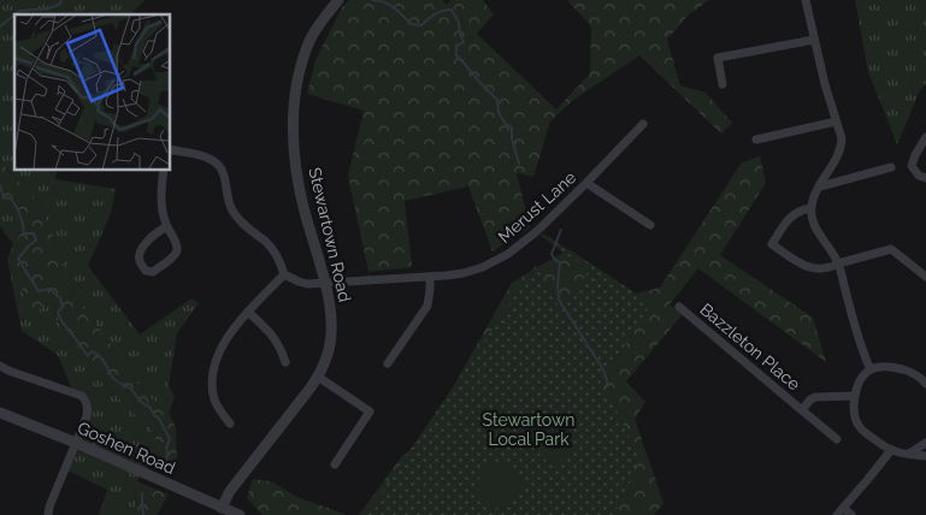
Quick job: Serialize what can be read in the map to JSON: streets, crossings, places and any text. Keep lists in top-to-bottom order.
{
  "streets": {
    "street": [
      "Merust Lane",
      "Stewartown Road",
      "Bazzleton Place",
      "Goshen Road"
    ]
  },
  "crossings": [
    ["Merust Lane", "Stewartown Road"],
    ["Stewartown Road", "Goshen Road"]
  ],
  "parks": ["Stewartown Local Park"]
}
